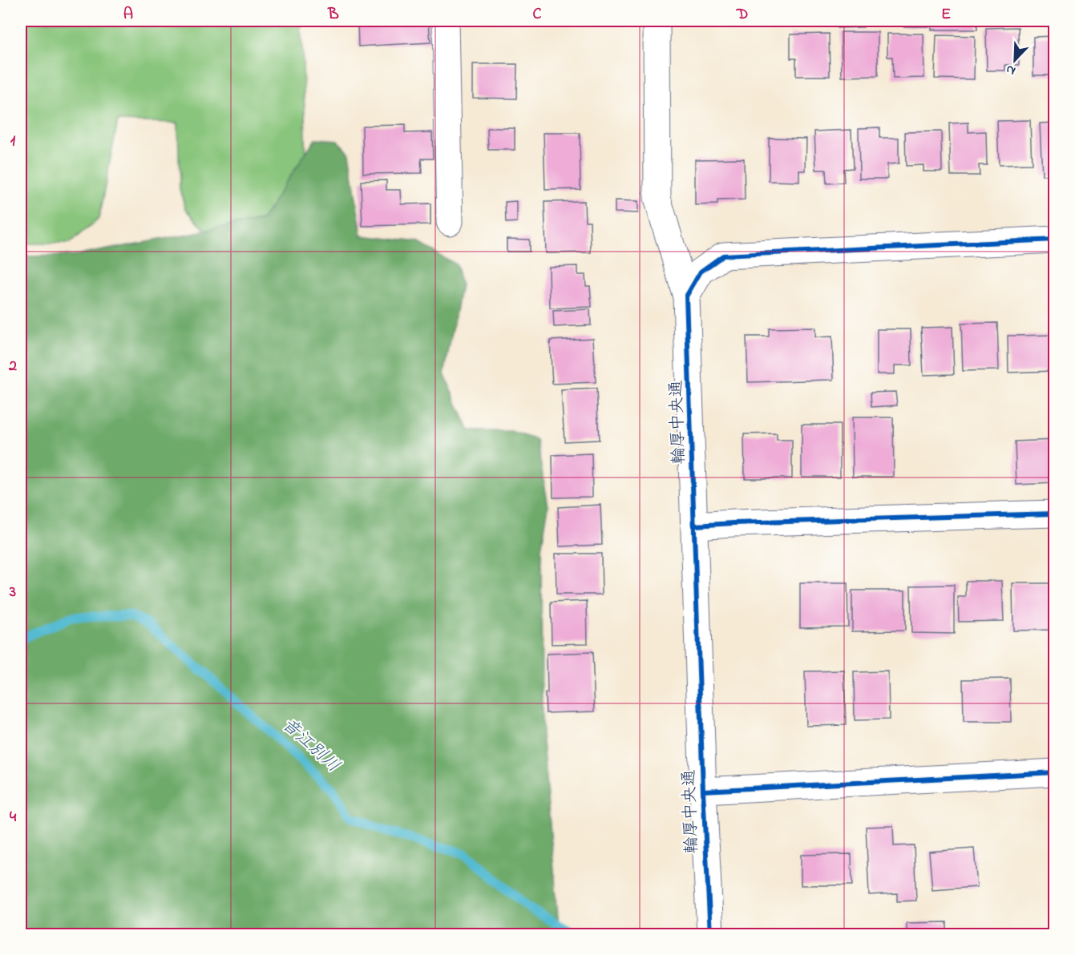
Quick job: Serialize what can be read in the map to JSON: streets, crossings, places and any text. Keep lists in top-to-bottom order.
{
  "streets": {
    "street": ["輪厚中央通"]
  },
  "water": ["音江別川"],
  "north": "bottom left",
  "grid": {
    "columns": [
      "A",
      "B",
      "C",
      "D",
      "E"
    ],
    "rows": [
      "1",
      "2",
      "3",
      "4"
    ]
  }
}
